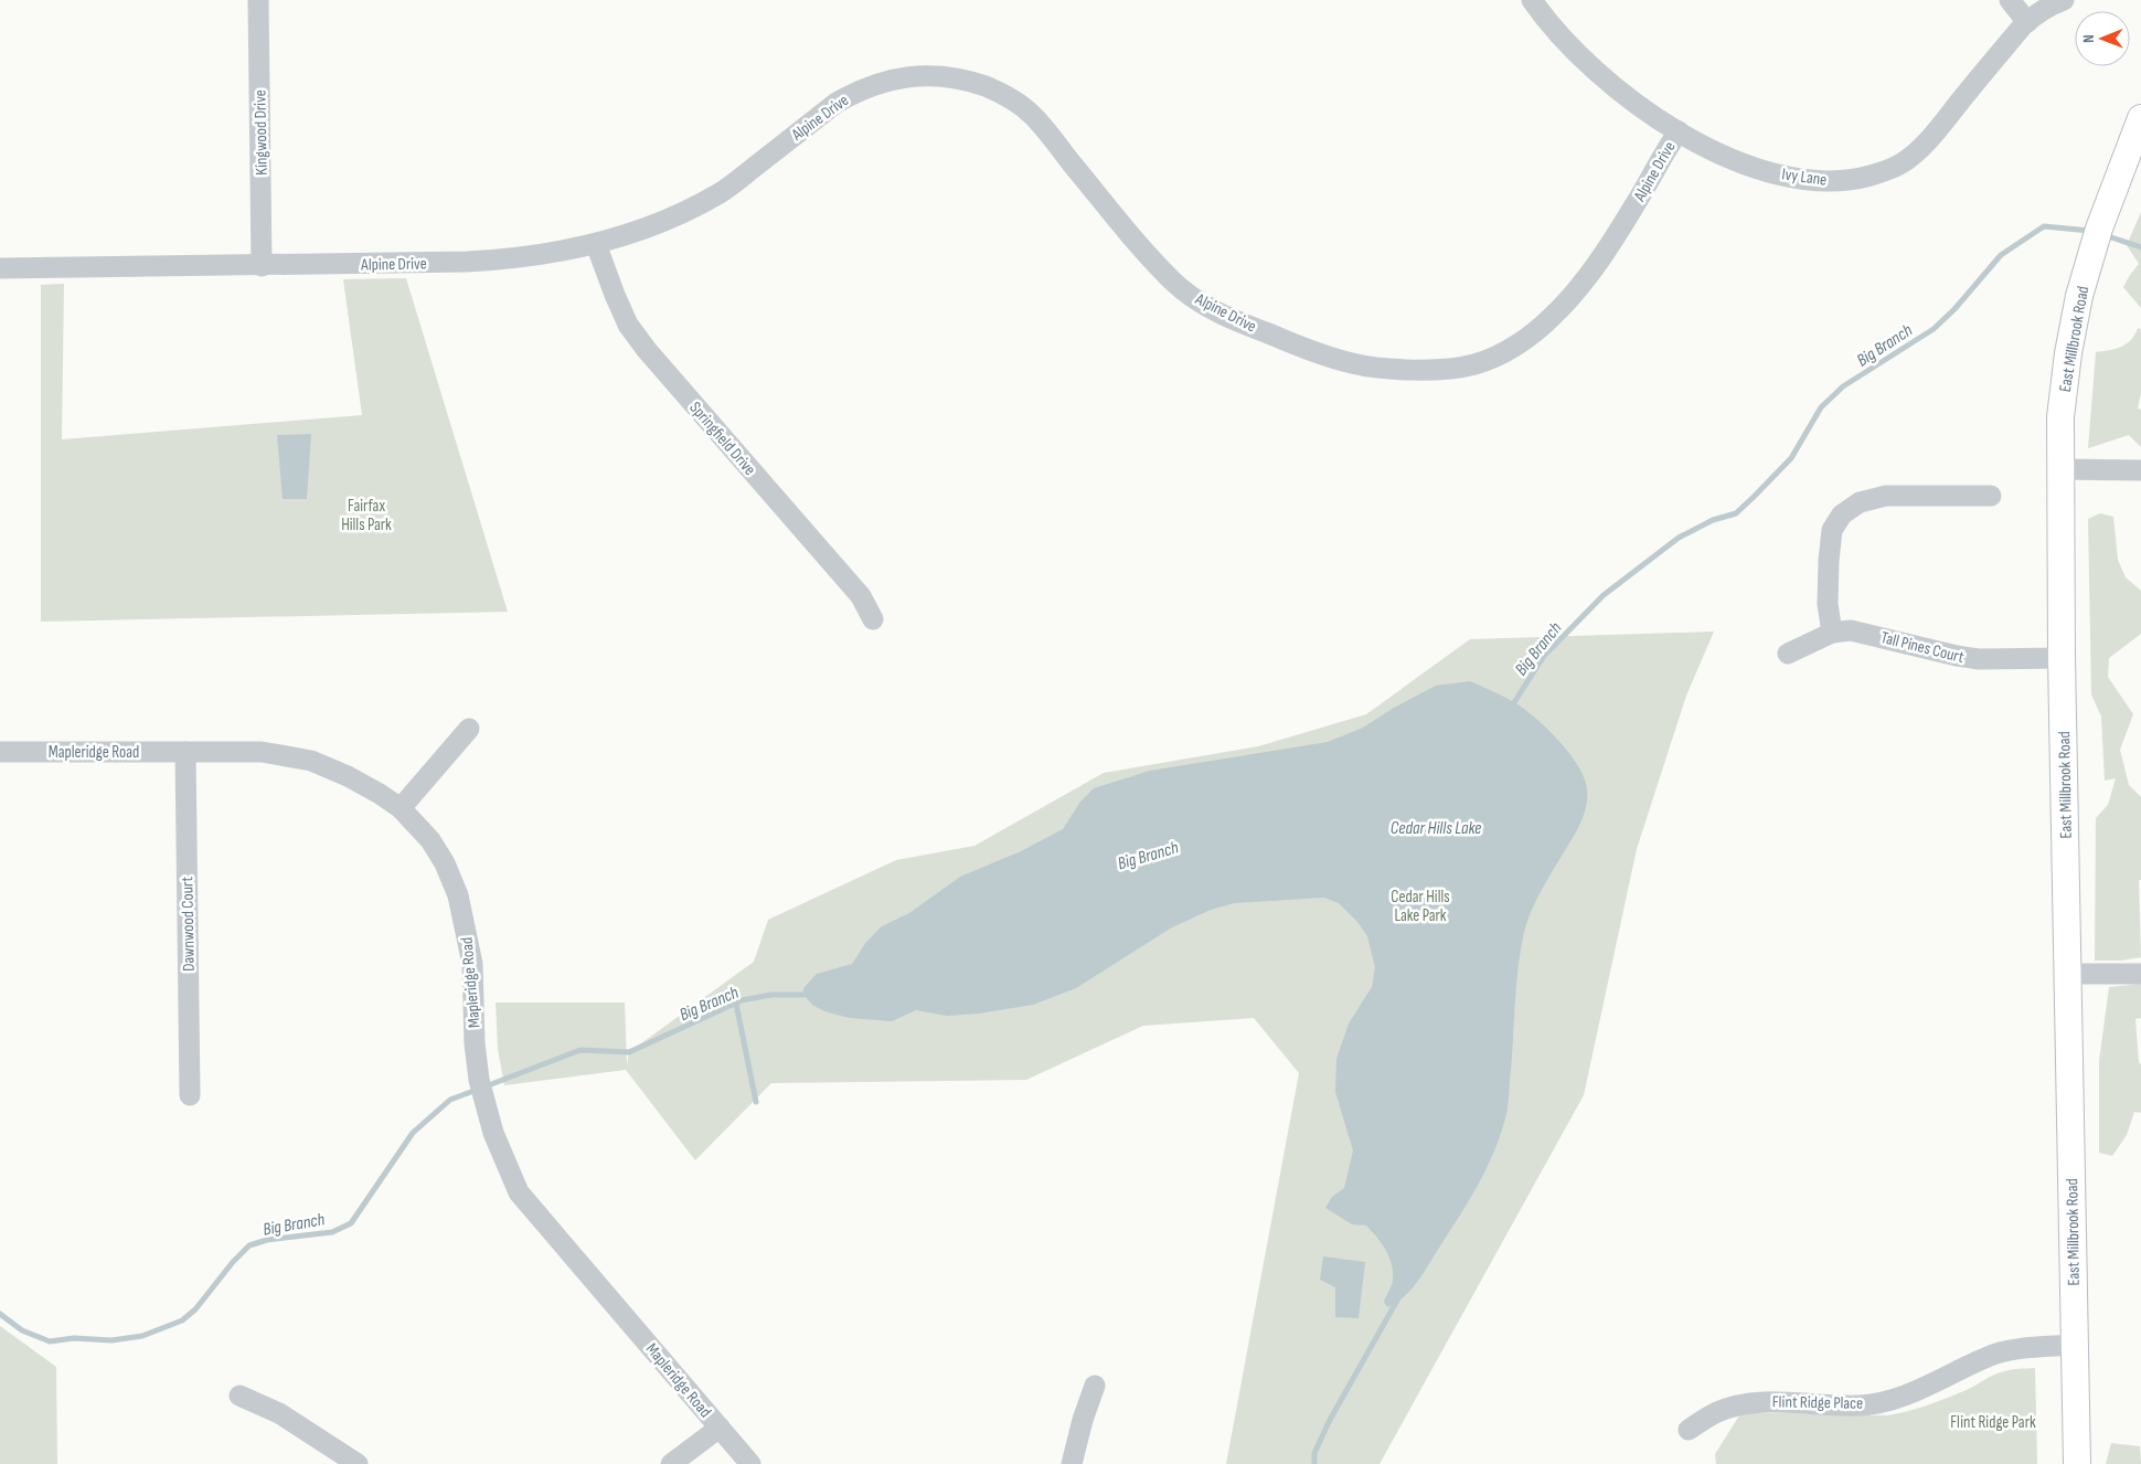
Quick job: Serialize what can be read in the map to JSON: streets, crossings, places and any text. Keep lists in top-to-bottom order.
{
  "streets": {
    "main road": ["East Millbrook Road"],
    "street": [
      "Alpine Drive",
      "Kingwood Drive",
      "Ivy Lane",
      "Springfield Drive",
      "Tall Pines Court",
      "Mapleridge Road",
      "Dawnwood Court",
      "Flint Ridge Place"
    ]
  },
  "crossings": [
    ["Alpine Drive", "Kingwood Drive"],
    ["Alpine Drive", "Ivy Lane"],
    ["Alpine Drive", "Springfield Drive"],
    ["East Millbrook Road", "Tall Pines Court"],
    ["East Millbrook Road", "Flint Ridge Place"],
    ["Mapleridge Road", "Dawnwood Court"]
  ],
  "water": ["Big Branch", "Cedar Hills Lake"],
  "parks": ["Fairfax Hills Park", "Cedar Hills Lake Park", "Flint Ridge Park"],
  "north": "left"
}
